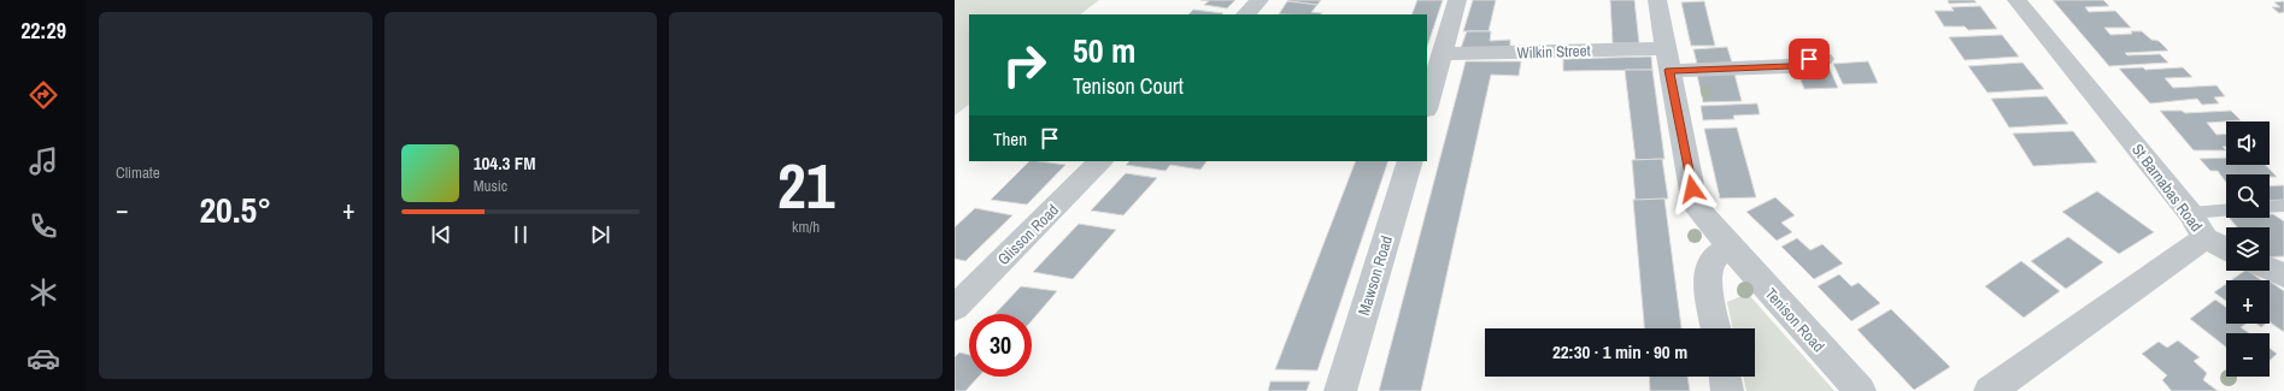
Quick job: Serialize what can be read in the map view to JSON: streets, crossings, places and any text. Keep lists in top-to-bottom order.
{
  "streets": {
    "street": [
      "Wilkin Street",
      "St Barnabas Road",
      "Glisson Road",
      "Mawson Road",
      "Tenison Road"
    ]
  },
  "crossings": [
    ["Wilkin Street", "Tenison Road"]
  ],
  "page": {
    "tabs": "22:29",
    "tile": [
      "Climate",
      ["21", "km/h"]
    ],
    "turn": ["50 m", "Tenison Court"],
    "then": "Then",
    "map_buttons": ["+", "−"],
    "song": ["104.3 FM", "Music"],
    "heat": ["−", "20.5°", "+"],
    "limit": "30",
    "trip": "22:30 · 1 min · 90 m"
  }
}
